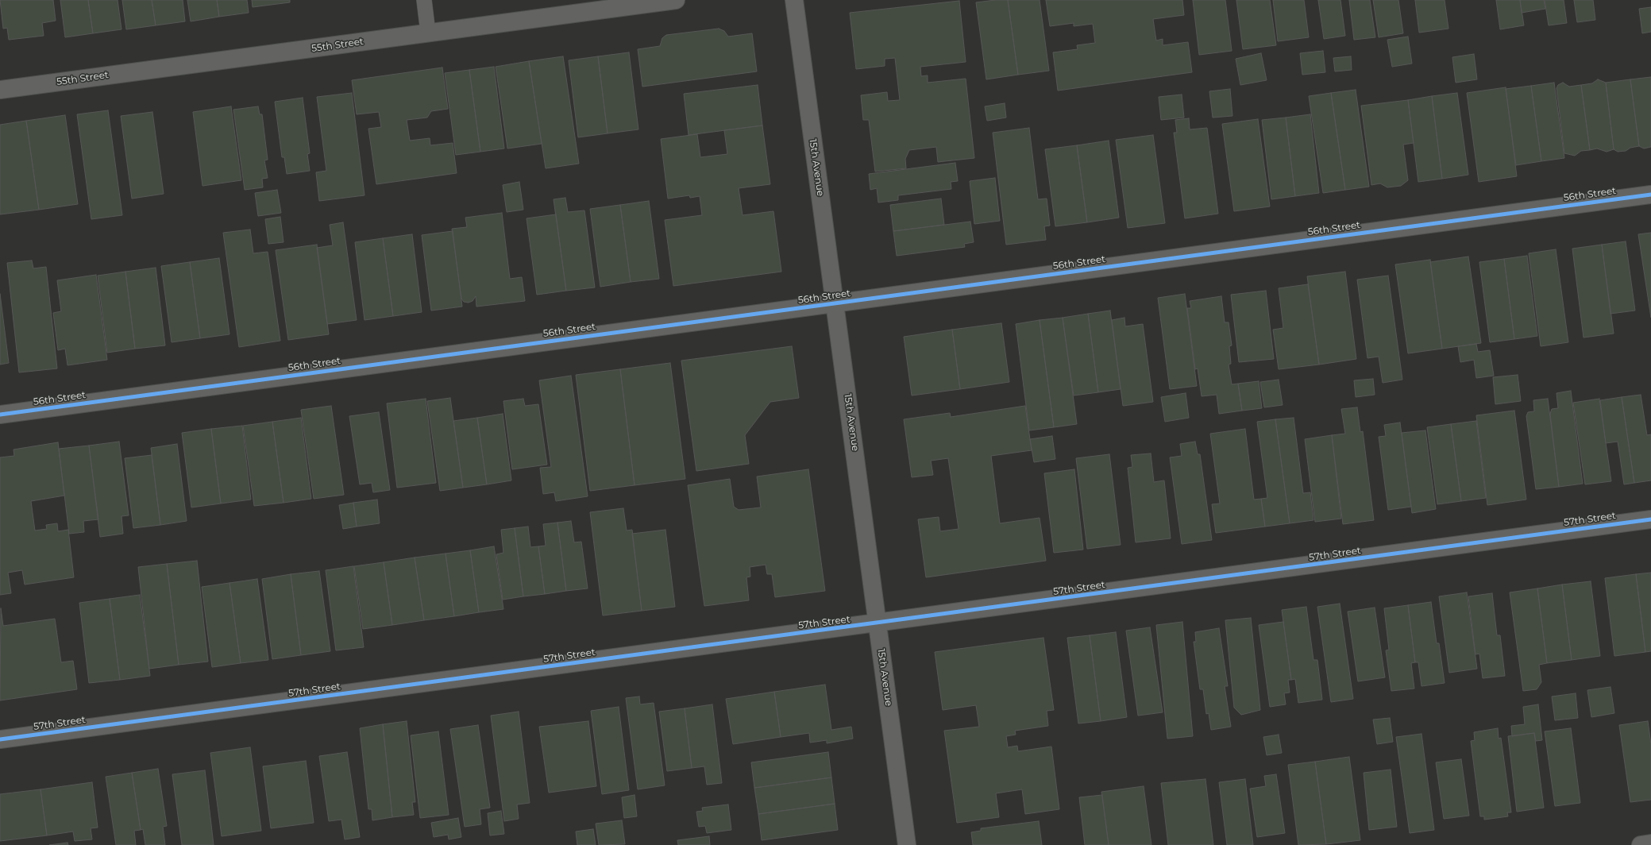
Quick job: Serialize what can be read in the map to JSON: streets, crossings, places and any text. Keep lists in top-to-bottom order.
{
  "streets": {
    "street": [
      "55th Street",
      "15th Avenue",
      "56th Street",
      "57th Street"
    ]
  },
  "crossings": [
    ["15th Avenue", "56th Street"],
    ["15th Avenue", "57th Street"]
  ]
}
